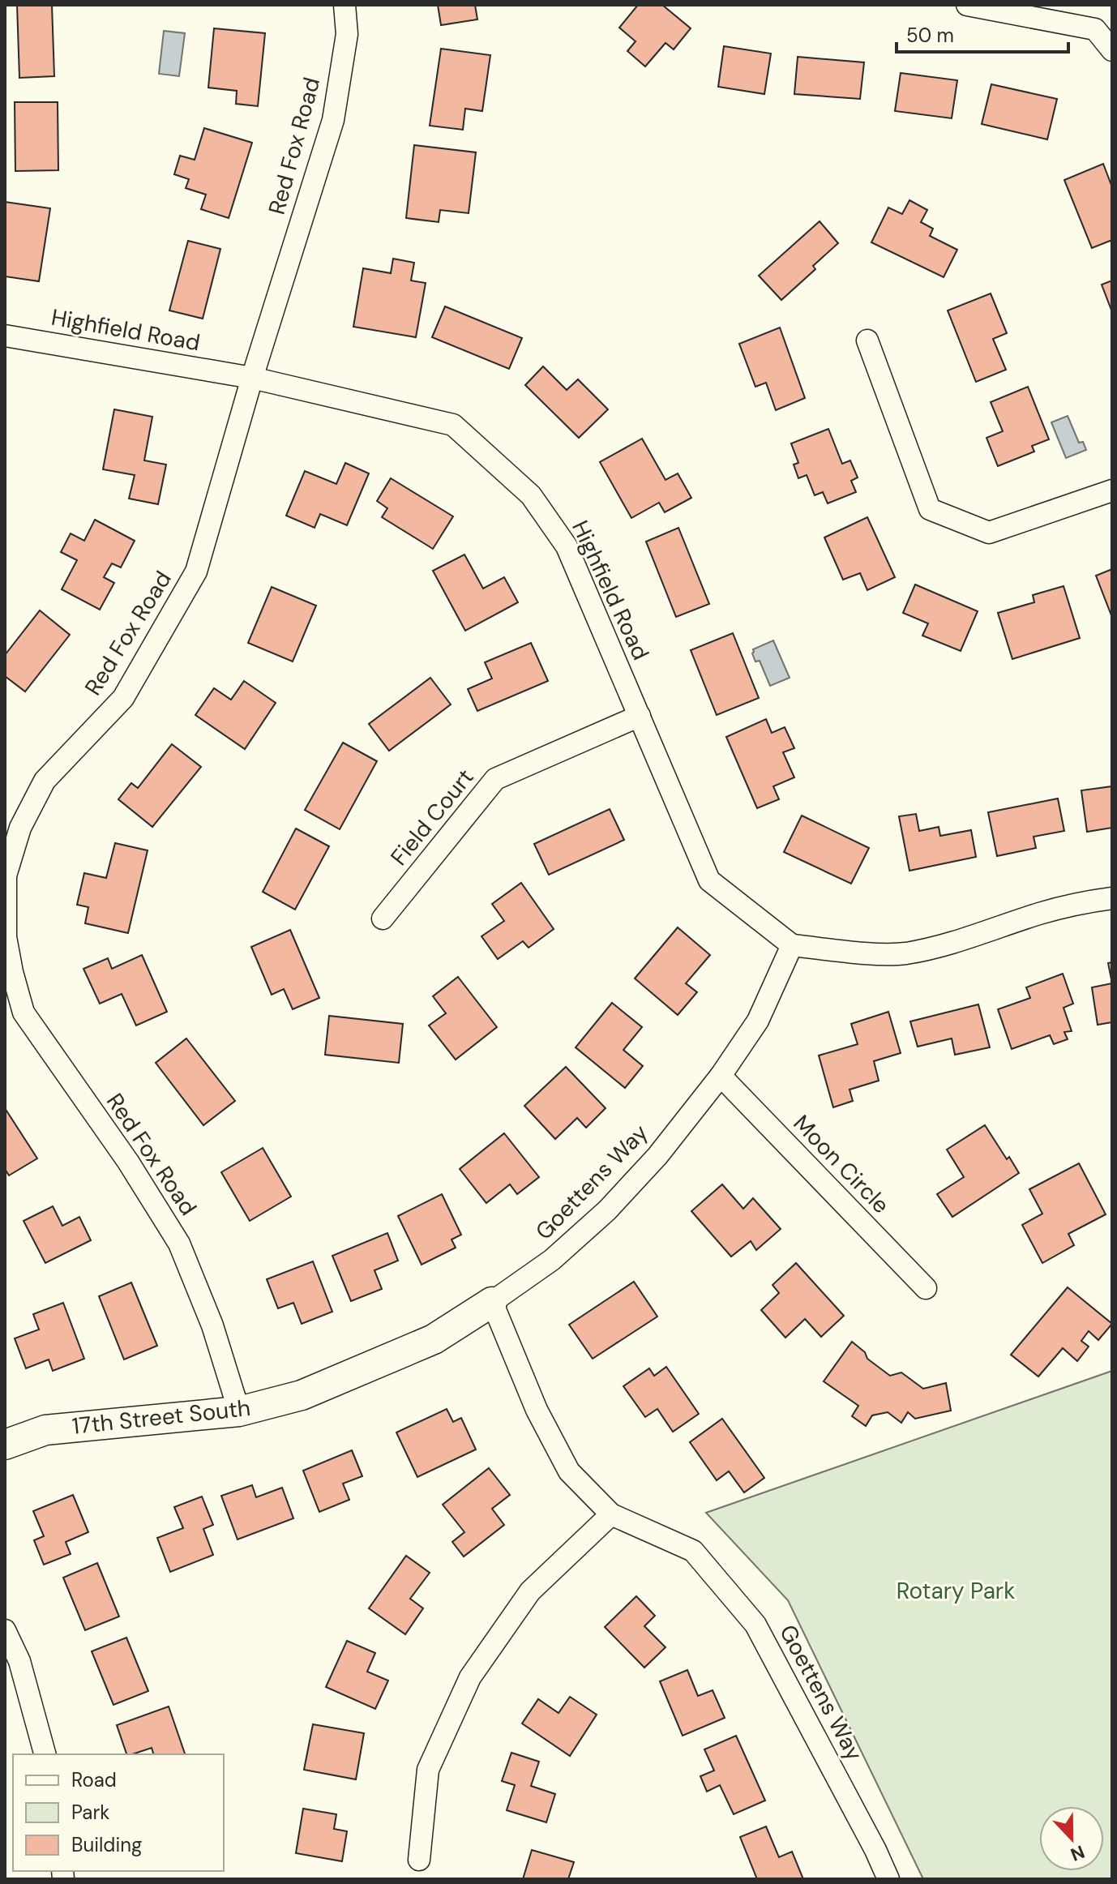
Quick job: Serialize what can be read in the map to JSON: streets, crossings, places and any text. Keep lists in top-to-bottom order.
{
  "streets": {
    "street": [
      "Red Fox Road",
      "Highfield Road",
      "Field Court",
      "Moon Circle",
      "Goettens Way",
      "17th Street South"
    ]
  },
  "crossings": [
    ["Red Fox Road", "Highfield Road"],
    ["Red Fox Road", "17th Street South"],
    ["Highfield Road", "Field Court"],
    ["Highfield Road", "Goettens Way"],
    ["Moon Circle", "Goettens Way"],
    ["Goettens Way", "17th Street South"]
  ],
  "parks": ["Rotary Park"],
  "legend": ["Road", "Park", "Building"],
  "scale_bar": "50 m",
  "north": "bottom"
}
